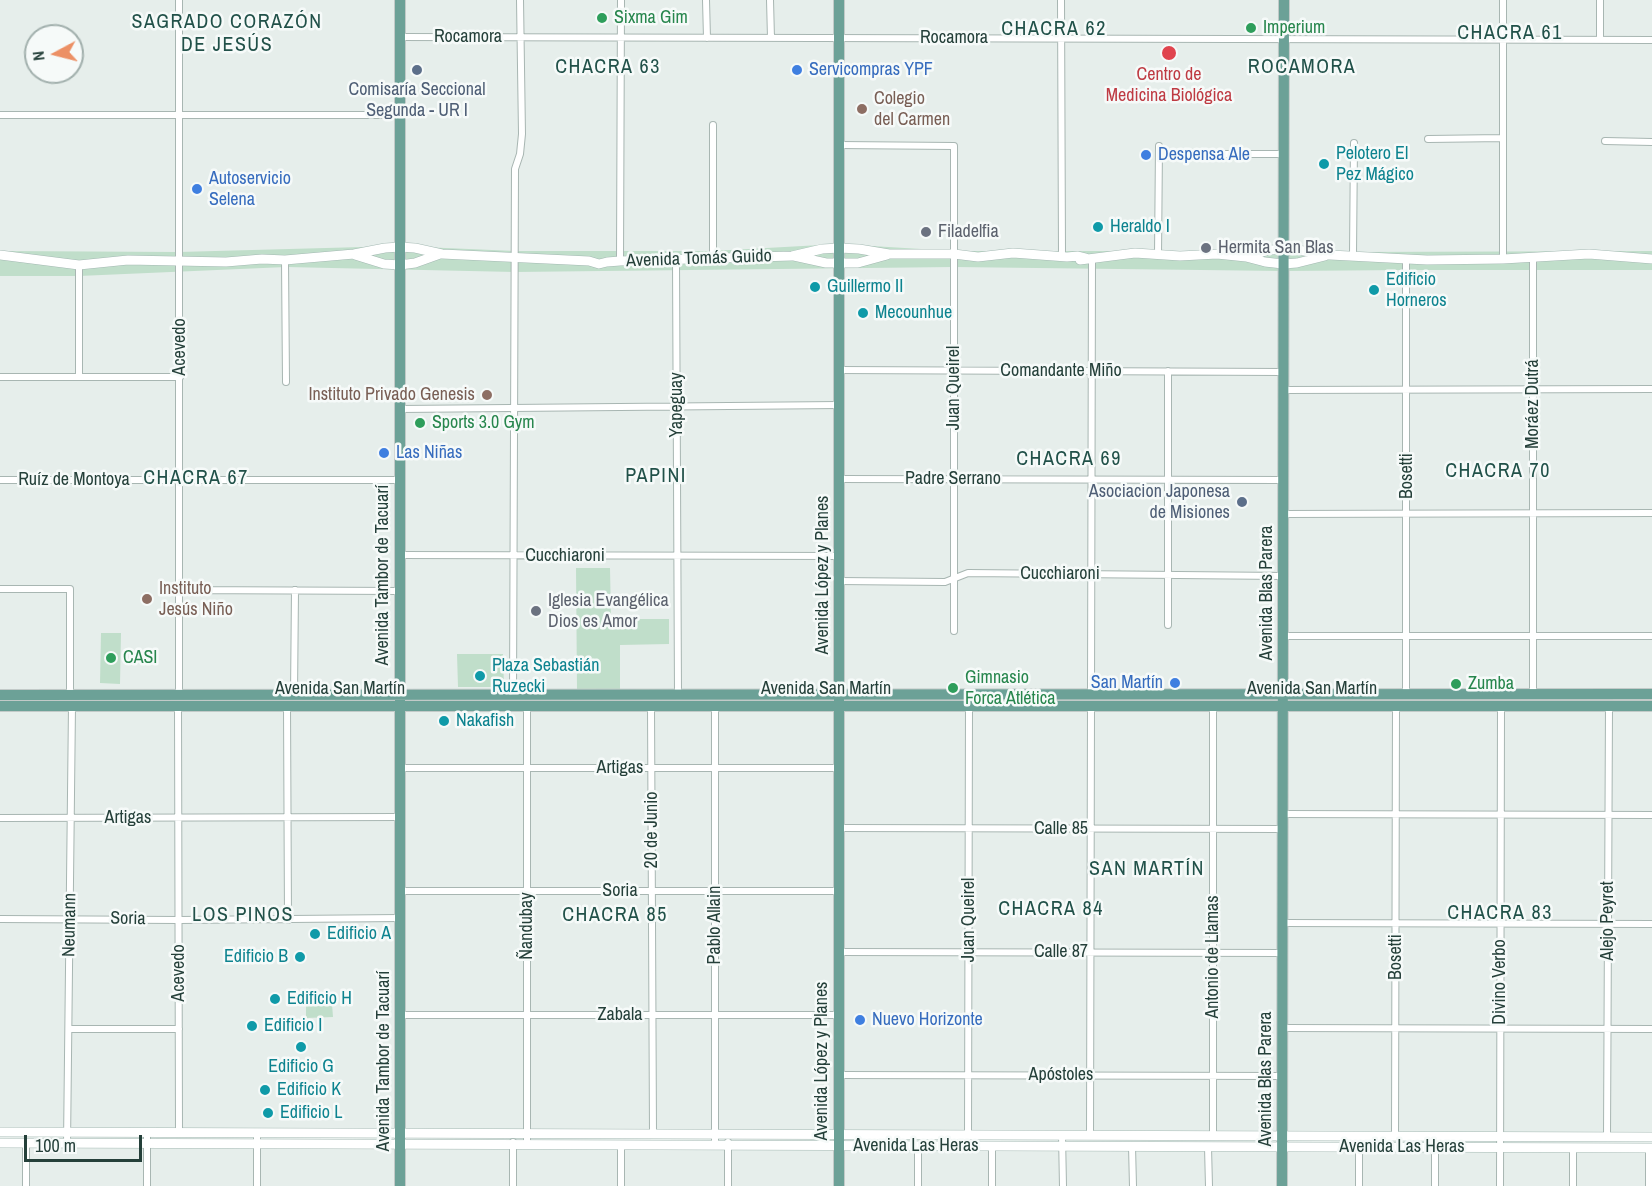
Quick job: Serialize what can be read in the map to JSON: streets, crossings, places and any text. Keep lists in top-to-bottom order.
{
  "streets": {
    "main road": [
      "Avenida Tomás Guido",
      "Avenida Tambor de Tacuarí",
      "Avenida López y Planes",
      "Avenida Blas Parera",
      "Avenida San Martín",
      "Avenida Las Heras"
    ],
    "street": [
      "Rocamora",
      "Acevedo",
      "Comandante Miño",
      "Juan Queirel",
      "Moráez Dutrá",
      "Yapeguay",
      "Bosetti",
      "Padre Serrano",
      "Ruíz de Montoya",
      "Cucchiaroni",
      "Artigas",
      "Calle 85",
      "20 de Junio",
      "Soria",
      "Alejo Peyret",
      "Neumann",
      "Pablo Allain",
      "Ñandubay",
      "Calle 87",
      "Antonio de Llamas",
      "Divino Verbo",
      "Zabala",
      "Apóstoles"
    ]
  },
  "crossings": [
    ["Rocamora", "Avenida Tambor de Tacuarí"],
    ["Rocamora", "Avenida López y Planes"],
    ["Rocamora", "Avenida Blas Parera"],
    ["Avenida Tomás Guido", "Acevedo"],
    ["Avenida Tomás Guido", "Juan Queirel"],
    ["Avenida Tomás Guido", "Moráez Dutrá"],
    ["Avenida Tomás Guido", "Yapeguay"],
    ["Avenida Tomás Guido", "Bosetti"],
    ["Avenida Tomás Guido", "Avenida Tambor de Tacuarí"],
    ["Avenida Tomás Guido", "Avenida López y Planes"],
    ["Avenida Tomás Guido", "Avenida Blas Parera"],
    ["Acevedo", "Ruíz de Montoya"],
    ["Acevedo", "Avenida San Martín"],
    ["Acevedo", "Artigas"],
    ["Acevedo", "Soria"],
    ["Acevedo", "Avenida Las Heras"],
    ["Comandante Miño", "Juan Queirel"],
    ["Comandante Miño", "Avenida López y Planes"],
    ["Comandante Miño", "Avenida Blas Parera"],
    ["Juan Queirel", "Padre Serrano"],
    ["Juan Queirel", "Cucchiaroni"],
    ["Juan Queirel", "Avenida López y Planes"],
    ["Juan Queirel", "Avenida San Martín"],
    ["Juan Queirel", "Calle 85"],
    ["Juan Queirel", "Calle 87"],
    ["Juan Queirel", "Apóstoles"],
    ["Juan Queirel", "Avenida Las Heras"],
    ["Moráez Dutrá", "Avenida San Martín"],
    ["Yapeguay", "Cucchiaroni"],
    ["Yapeguay", "Avenida San Martín"],
    ["Bosetti", "Avenida San Martín"],
    ["Bosetti", "Avenida Las Heras"],
    ["Padre Serrano", "Avenida López y Planes"],
    ["Padre Serrano", "Avenida Blas Parera"],
    ["Ruíz de Montoya", "Avenida Tambor de Tacuarí"],
    ["Cucchiaroni", "Avenida Tambor de Tacuarí"],
    ["Cucchiaroni", "Avenida López y Planes"],
    ["Cucchiaroni", "Avenida Blas Parera"],
    ["Avenida Tambor de Tacuarí", "Avenida San Martín"],
    ["Avenida Tambor de Tacuarí", "Artigas"],
    ["Avenida Tambor de Tacuarí", "Soria"],
    ["Avenida Tambor de Tacuarí", "Zabala"],
    ["Avenida Tambor de Tacuarí", "Avenida Las Heras"],
    ["Avenida López y Planes", "Avenida San Martín"],
    ["Avenida López y Planes", "Artigas"],
    ["Avenida López y Planes", "Calle 85"],
    ["Avenida López y Planes", "Soria"],
    ["Avenida López y Planes", "Calle 87"],
    ["Avenida López y Planes", "Zabala"],
    ["Avenida López y Planes", "Apóstoles"],
    ["Avenida López y Planes", "Avenida Las Heras"],
    ["Avenida Blas Parera", "Avenida San Martín"],
    ["Avenida Blas Parera", "Calle 85"],
    ["Avenida Blas Parera", "Calle 87"],
    ["Avenida Blas Parera", "Apóstoles"],
    ["Avenida Blas Parera", "Avenida Las Heras"],
    ["Avenida San Martín", "20 de Junio"],
    ["Avenida San Martín", "Alejo Peyret"],
    ["Avenida San Martín", "Neumann"],
    ["Avenida San Martín", "Pablo Allain"],
    ["Avenida San Martín", "Ñandubay"],
    ["Avenida San Martín", "Antonio de Llamas"],
    ["Avenida San Martín", "Divino Verbo"],
    ["Artigas", "20 de Junio"],
    ["Artigas", "Neumann"],
    ["Artigas", "Pablo Allain"],
    ["Artigas", "Ñandubay"],
    ["Calle 85", "Antonio de Llamas"],
    ["20 de Junio", "Soria"],
    ["20 de Junio", "Zabala"],
    ["20 de Junio", "Avenida Las Heras"],
    ["Soria", "Neumann"],
    ["Soria", "Pablo Allain"],
    ["Soria", "Ñandubay"],
    ["Alejo Peyret", "Avenida Las Heras"],
    ["Neumann", "Avenida Las Heras"],
    ["Pablo Allain", "Zabala"],
    ["Pablo Allain", "Avenida Las Heras"],
    ["Ñandubay", "Zabala"],
    ["Ñandubay", "Avenida Las Heras"],
    ["Calle 87", "Antonio de Llamas"],
    ["Antonio de Llamas", "Apóstoles"],
    ["Antonio de Llamas", "Avenida Las Heras"],
    ["Divino Verbo", "Avenida Las Heras"]
  ],
  "districts": [
    "SAGRADO CORAZÓN DE JESÚS",
    "CHACRA 62",
    "CHACRA 61",
    "CHACRA 63",
    "ROCAMORA",
    "CHACRA 69",
    "CHACRA 70",
    "PAPINI",
    "CHACRA 67",
    "SAN MARTÍN",
    "CHACRA 84",
    "CHACRA 83",
    "LOS PINOS",
    "CHACRA 85"
  ],
  "places": [
    "Sixma Gim",
    "Imperium",
    "Centro de Medicina Biológica",
    "Comisaría Seccional Segunda - UR I",
    "Servicompras YPF",
    "Colegio del Carmen",
    "Despensa Ale",
    "Pelotero El Pez Mágico",
    "Autoservicio Selena",
    "Heraldo I",
    "Filadelfia",
    "Hermita San Blas",
    "Guillermo II",
    "Edificio Horneros",
    "Mecounhue",
    "Instituto Privado Genesis",
    "Sports 3.0 Gym",
    "Las Niñas",
    "Asociacion Japonesa de Misiones",
    "Instituto Jesús Niño",
    "Iglesia Evangélica Dios es Amor",
    "CASI",
    "Plaza Sebastián Ruzecki",
    "San Martín",
    "Zumba",
    "Gimnasio Forca Atlética",
    "Nakafish",
    "Edificio A",
    "Edificio B",
    "Edificio H",
    "Nuevo Horizonte",
    "Edificio I",
    "Edificio G",
    "Edificio K",
    "Edificio L"
  ],
  "scale_bar": "100 m",
  "north": "left"
}
